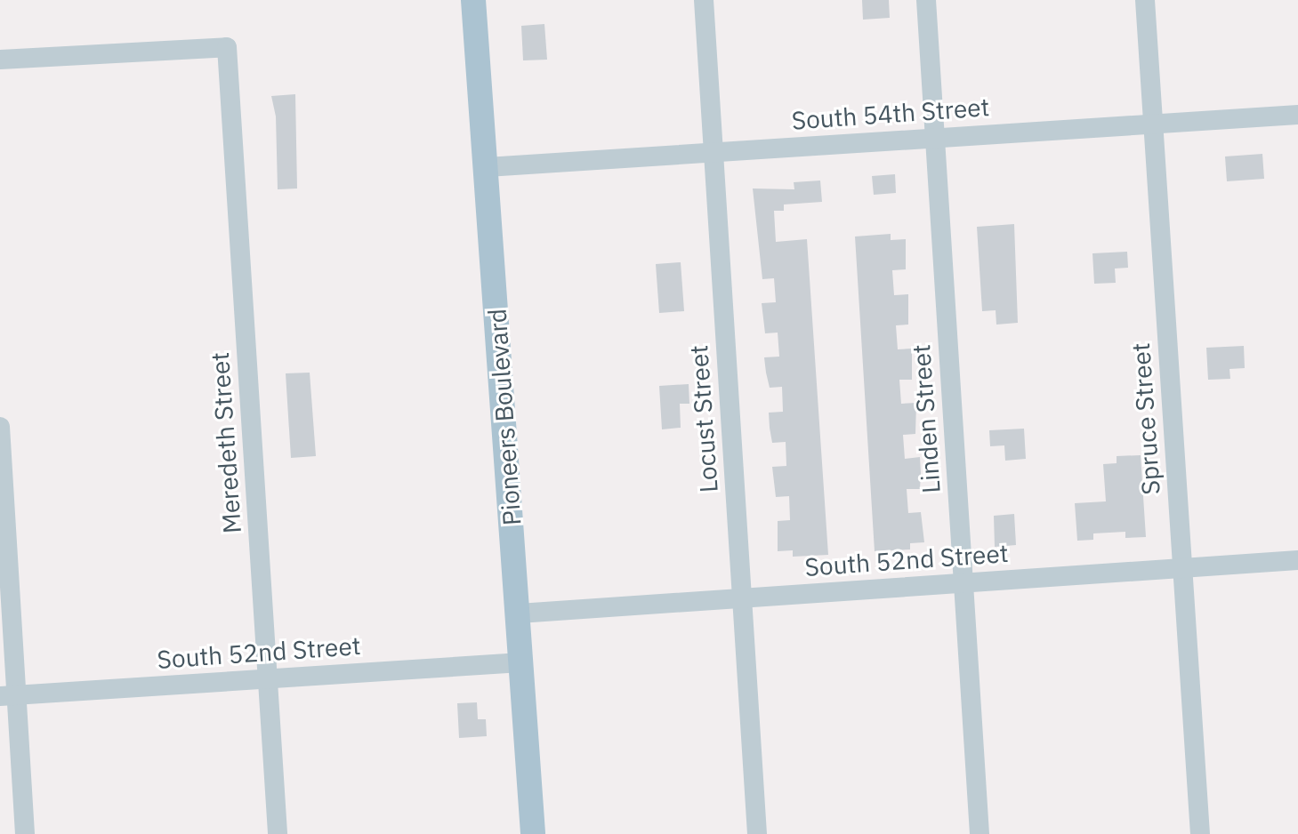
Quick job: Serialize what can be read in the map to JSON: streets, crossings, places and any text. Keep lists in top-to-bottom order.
{
  "streets": {
    "main road": ["Pioneers Boulevard"],
    "street": [
      "South 54th Street",
      "Locust Street",
      "Linden Street",
      "Spruce Street",
      "Meredeth Street",
      "South 52nd Street"
    ]
  },
  "crossings": [
    ["South 54th Street", "Pioneers Boulevard"],
    ["South 54th Street", "Locust Street"],
    ["South 54th Street", "Linden Street"],
    ["South 54th Street", "Spruce Street"],
    ["Pioneers Boulevard", "South 52nd Street"],
    ["Locust Street", "South 52nd Street"],
    ["Linden Street", "South 52nd Street"],
    ["Spruce Street", "South 52nd Street"],
    ["Meredeth Street", "South 52nd Street"]
  ]
}
